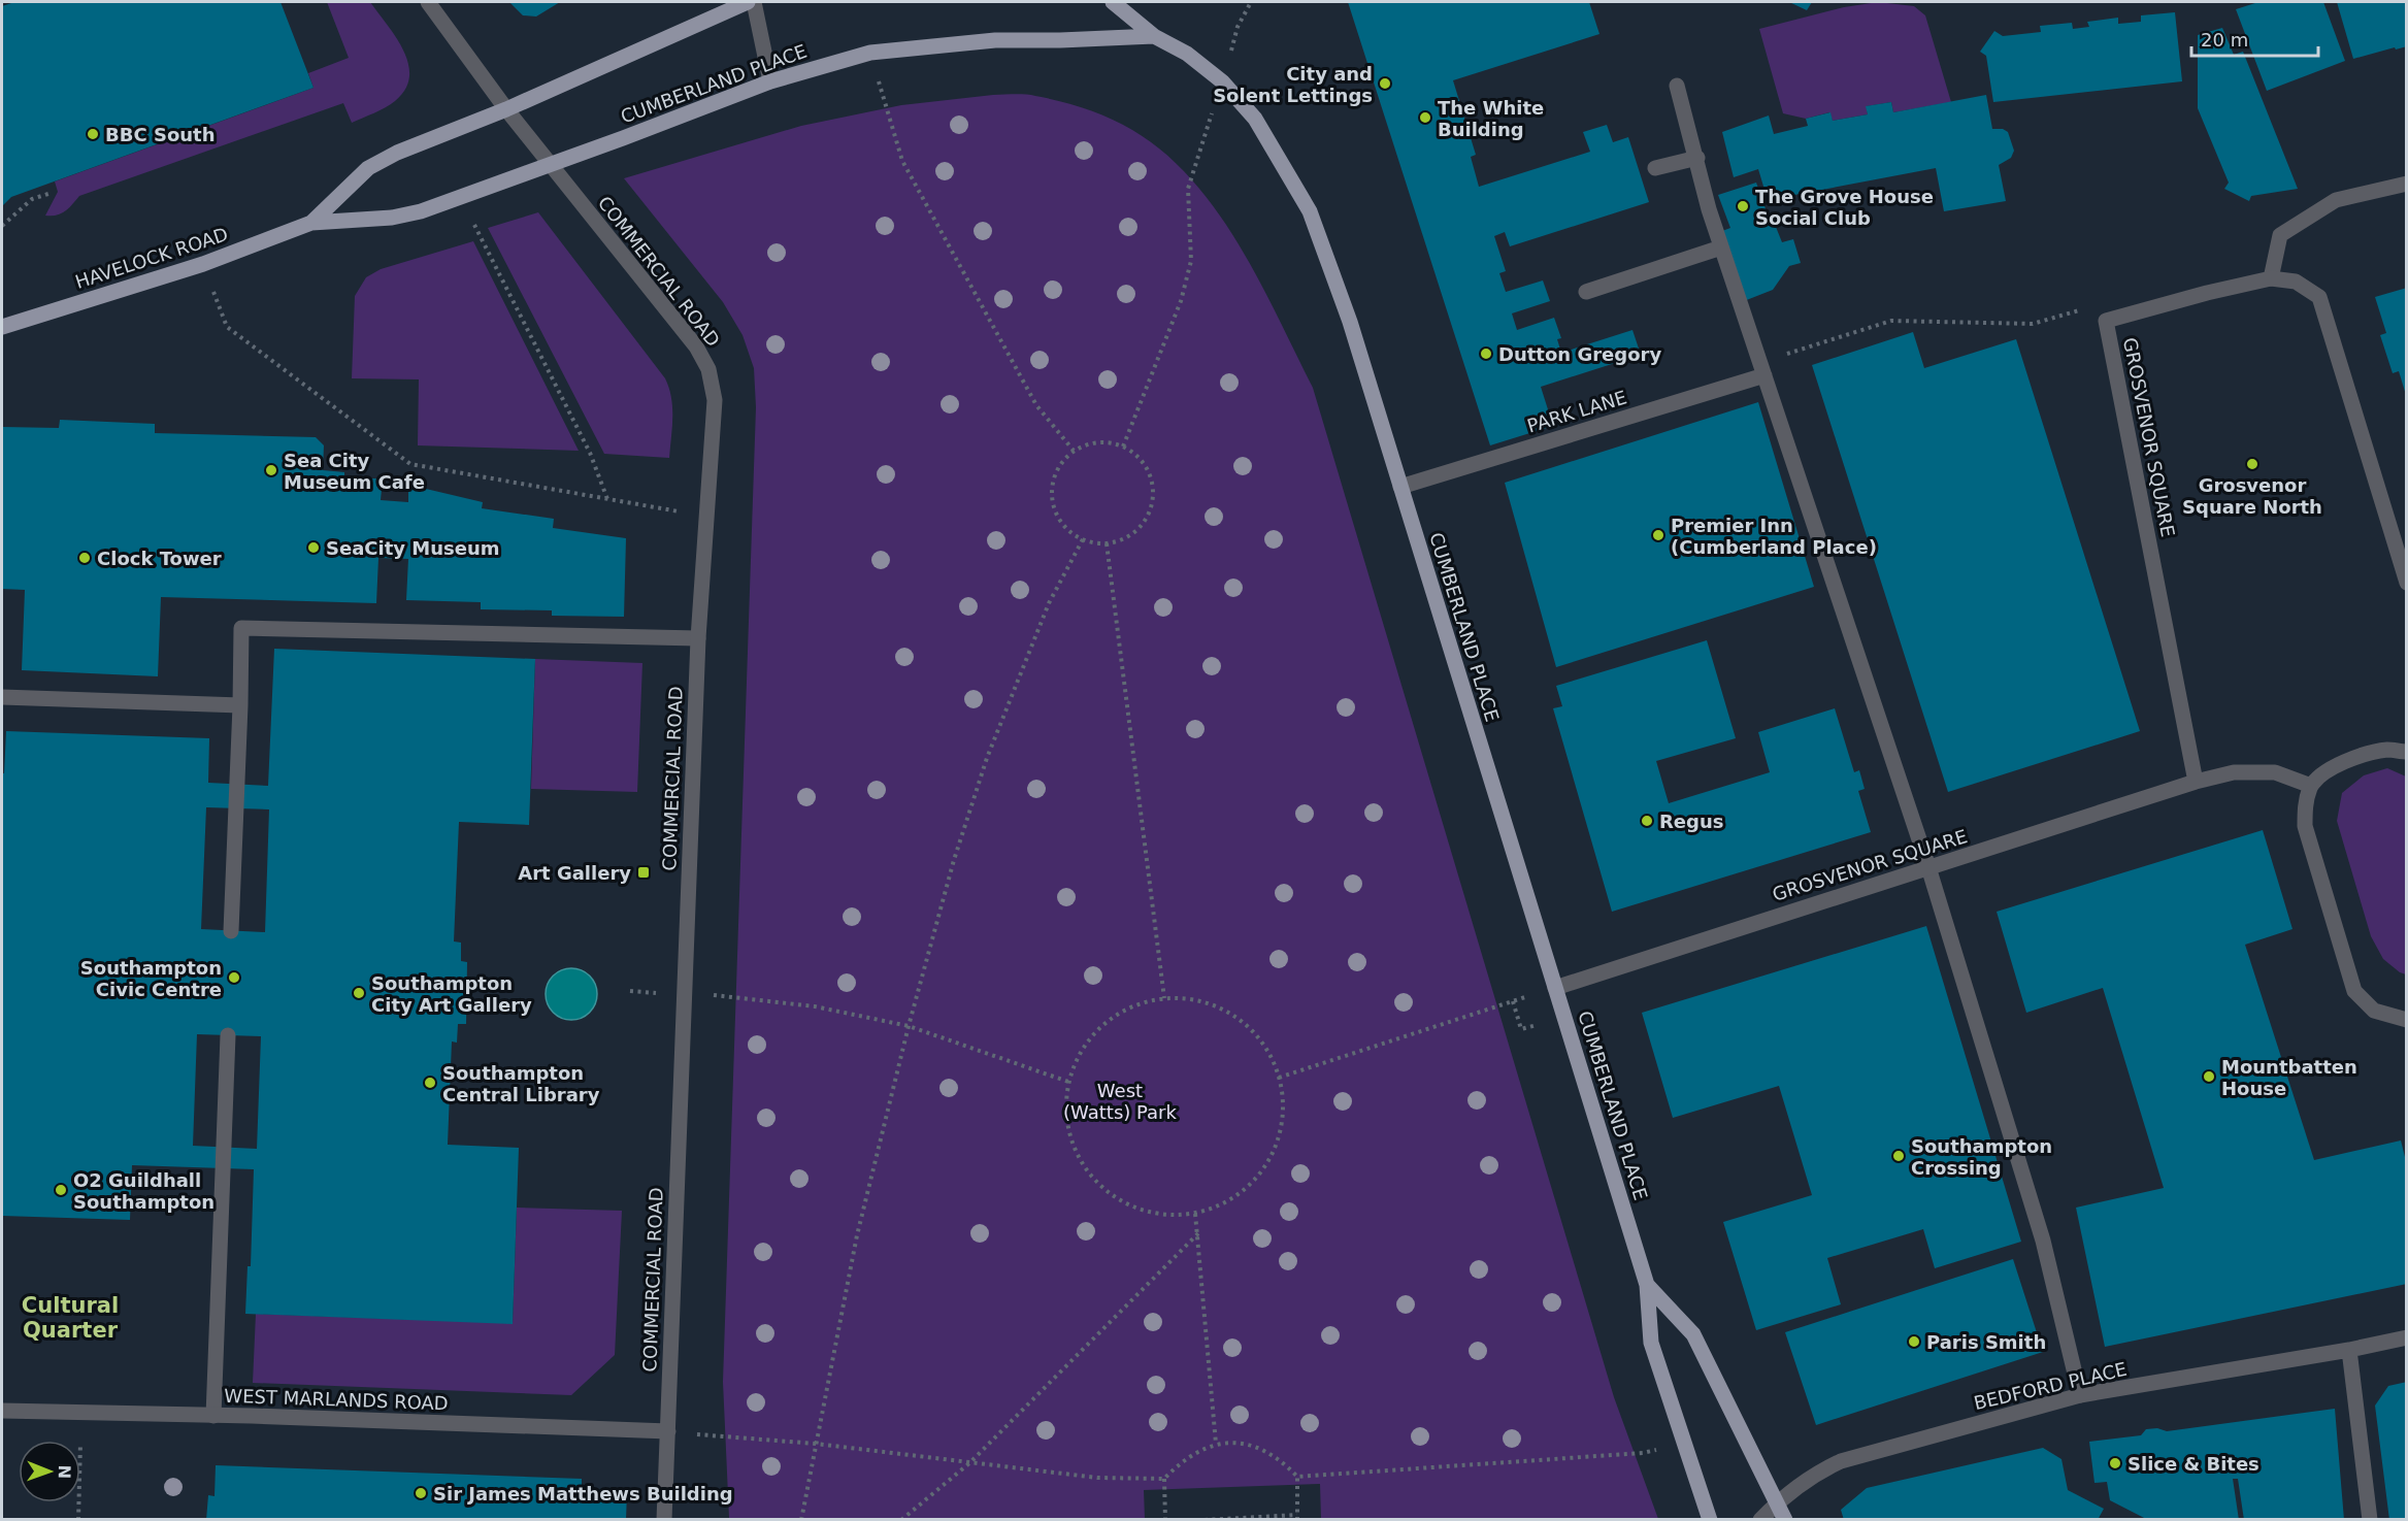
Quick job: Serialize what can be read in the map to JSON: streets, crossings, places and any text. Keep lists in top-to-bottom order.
{
  "streets": {
    "main road": ["CUMBERLAND PLACE", "HAVELOCK ROAD"],
    "street": [
      "COMMERCIAL ROAD",
      "PARK LANE",
      "GROSVENOR SQUARE",
      "BEDFORD PLACE",
      "WEST MARLANDS ROAD"
    ]
  },
  "crossings": [
    ["CUMBERLAND PLACE", "HAVELOCK ROAD"],
    ["CUMBERLAND PLACE", "COMMERCIAL ROAD"],
    ["CUMBERLAND PLACE", "PARK LANE"],
    ["CUMBERLAND PLACE", "GROSVENOR SQUARE"],
    ["CUMBERLAND PLACE", "BEDFORD PLACE"],
    ["HAVELOCK ROAD", "COMMERCIAL ROAD"],
    ["COMMERCIAL ROAD", "WEST MARLANDS ROAD"]
  ],
  "districts": ["Cultural Quarter"],
  "parks": ["West (Watts) Park"],
  "places": {
    "other": [
      "City and Solent Lettings",
      "The White Building",
      "BBC South",
      "The Grove House Social Club",
      "Dutton Gregory",
      "Grosvenor Square North",
      "Sea City Museum Cafe",
      "Premier Inn (Cumberland Place)",
      "SeaCity Museum",
      "Clock Tower",
      "Regus",
      "Southampton Civic Centre",
      "Southampton City Art Gallery",
      "Mountbatten House",
      "Southampton Central Library",
      "Southampton Crossing",
      "O2 Guildhall Southampton",
      "Paris Smith",
      "Slice & Bites",
      "Sir James Matthews Building"
    ],
    "transit": ["Art Gallery"]
  },
  "scale_bar": "20 m",
  "north": "right"
}
